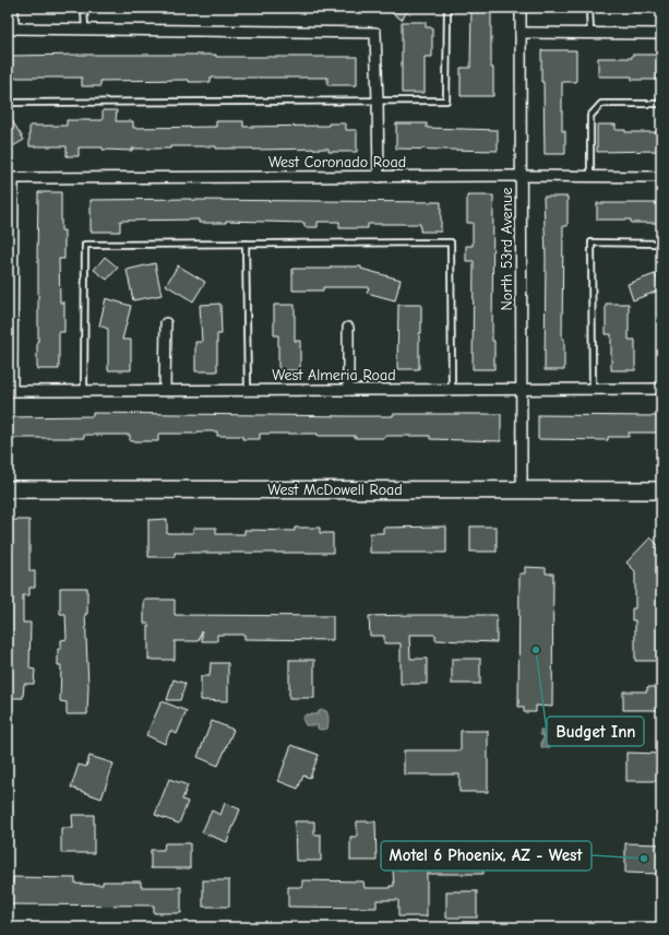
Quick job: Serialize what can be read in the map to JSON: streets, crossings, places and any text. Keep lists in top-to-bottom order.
{
  "streets": {
    "main road": ["West McDowell Road"],
    "street": ["West Coronado Road", "North 53rd Avenue", "West Almeria Road"]
  },
  "crossings": [
    ["West Coronado Road", "North 53rd Avenue"],
    ["West Coronado Road", "West Almeria Road"],
    ["North 53rd Avenue", "West Almeria Road"],
    ["North 53rd Avenue", "West McDowell Road"]
  ],
  "places": ["Budget Inn", "Motel 6 Phoenix, AZ - West"]
}
